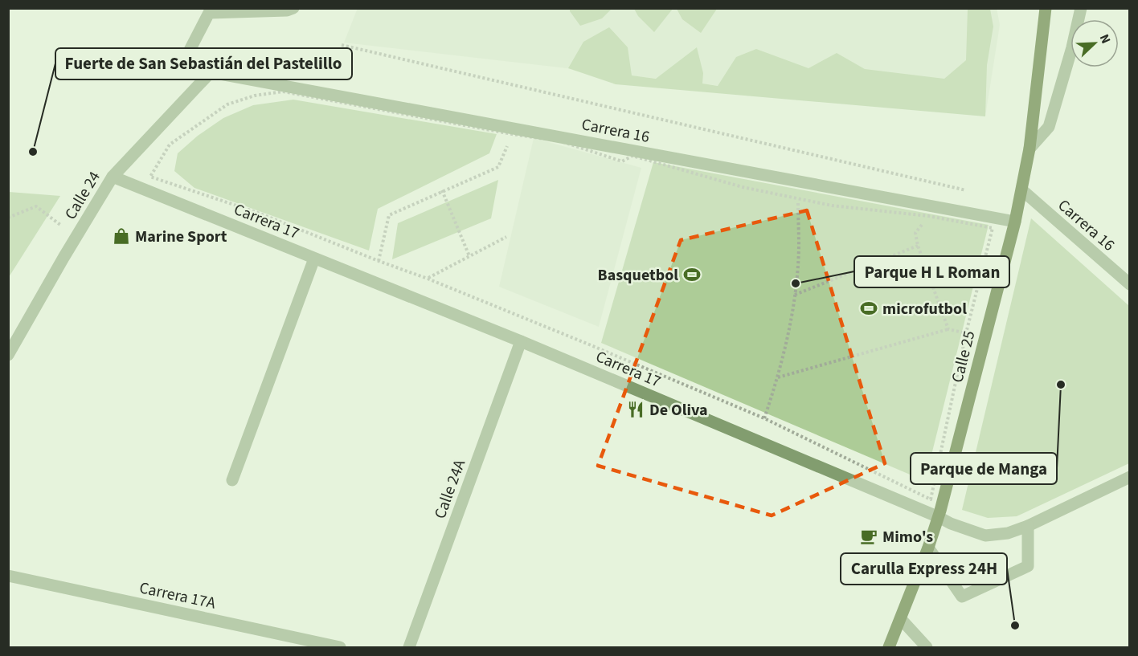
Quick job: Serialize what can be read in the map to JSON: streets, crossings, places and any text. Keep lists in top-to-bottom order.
{
  "streets": {
    "main road": ["Calle 25"],
    "street": [
      "Carrera 16",
      "Calle 24",
      "Carrera 17",
      "Calle 24A",
      "Carrera 17A"
    ]
  },
  "crossings": [
    ["Carrera 16", "Calle 24"],
    ["Carrera 16", "Calle 25"],
    ["Calle 24", "Carrera 17"],
    ["Carrera 17", "Calle 25"],
    ["Carrera 17", "Calle 24A"]
  ],
  "places": {
    "other": [
      "Fuerte de San Sebastián del Pastelillo",
      "Parque H L Roman",
      "Parque de Manga",
      "Carulla Express 24H"
    ],
    "shop": ["Marine Sport"],
    "sports": ["Basquetbol", "microfutbol"],
    "restaurant": ["De Oliva"],
    "cafe": ["Mimo's"]
  },
  "north": "top right"
}
